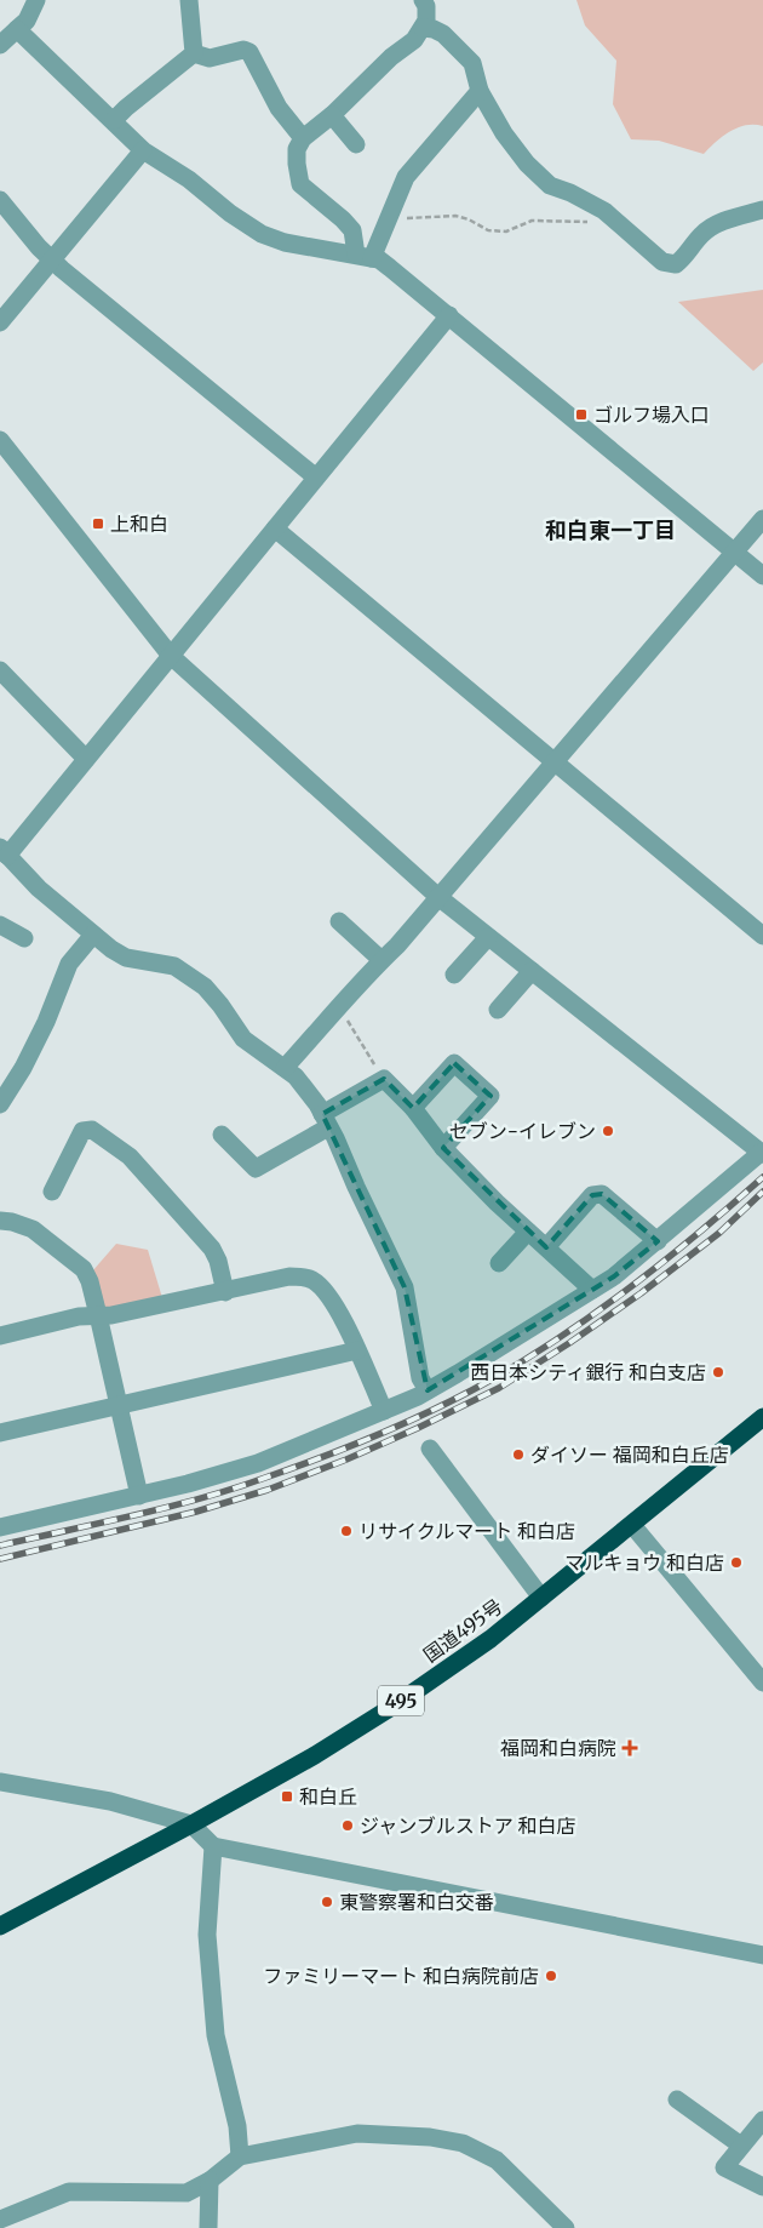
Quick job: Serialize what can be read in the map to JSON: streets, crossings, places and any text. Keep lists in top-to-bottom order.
{
  "streets": {
    "highway": ["国道495号", "495"]
  },
  "districts": ["和白東一丁目"],
  "places": {
    "transit": ["ゴルフ場入口", "上和白", "和白丘"],
    "other": [
      "セブン-イレブン",
      "西日本シティ銀行 和白支店",
      "ダイソー 福岡和白丘店",
      "リサイクルマート 和白店",
      "マルキョウ 和白店",
      "ジャンブルストア 和白店",
      "東警察署和白交番",
      "ファミリーマート 和白病院前店"
    ],
    "health": ["福岡和白病院"]
  }
}
